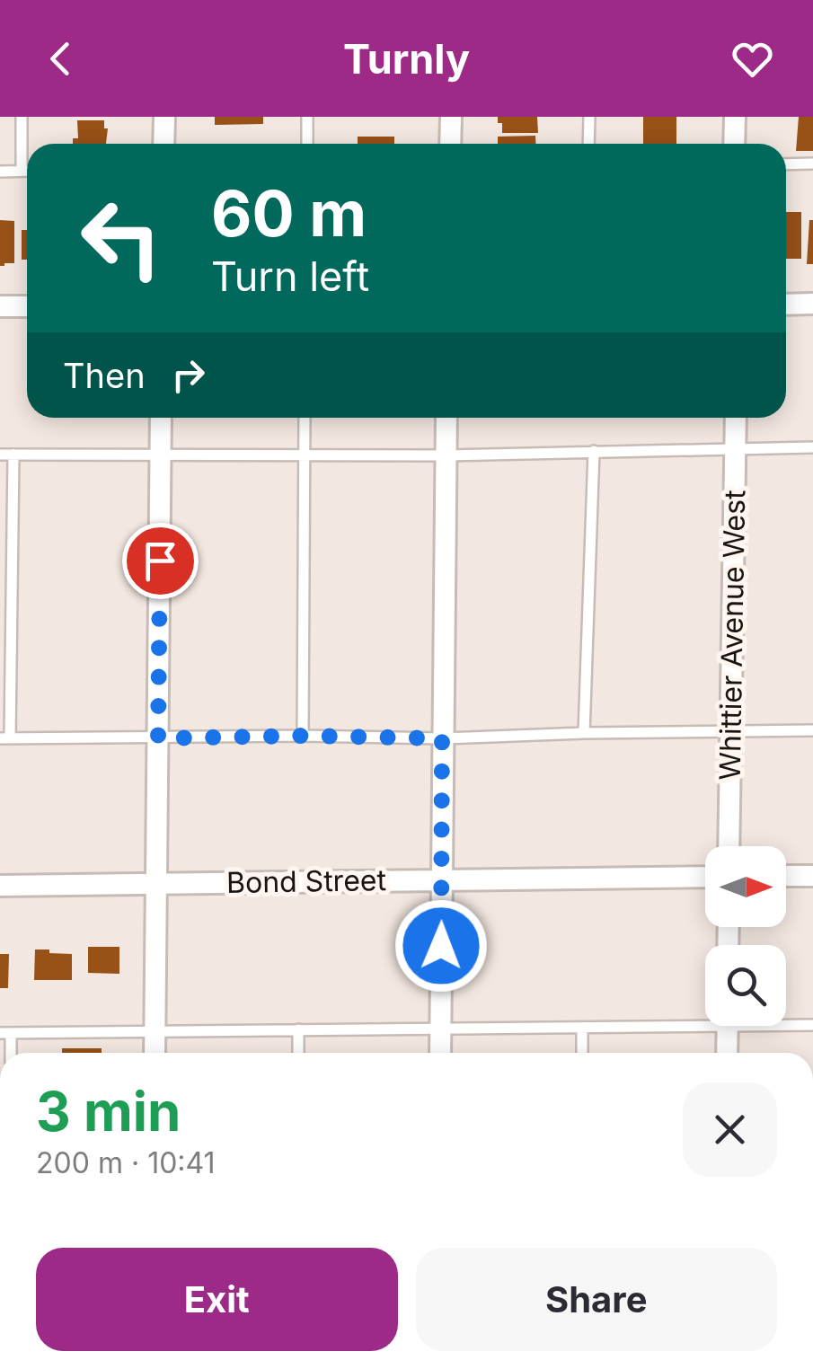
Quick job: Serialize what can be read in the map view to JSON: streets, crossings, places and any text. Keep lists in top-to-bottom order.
{
  "streets": {
    "street": ["Whittier Avenue West", "Bond Street"]
  },
  "north": "right",
  "page": {
    "header": "Turnly",
    "turn": ["60 m", "Turn left"],
    "then": "Then",
    "heading": ["3 min", "200 m · 10:41"],
    "buttons": ["Exit", "Share"]
  }
}
